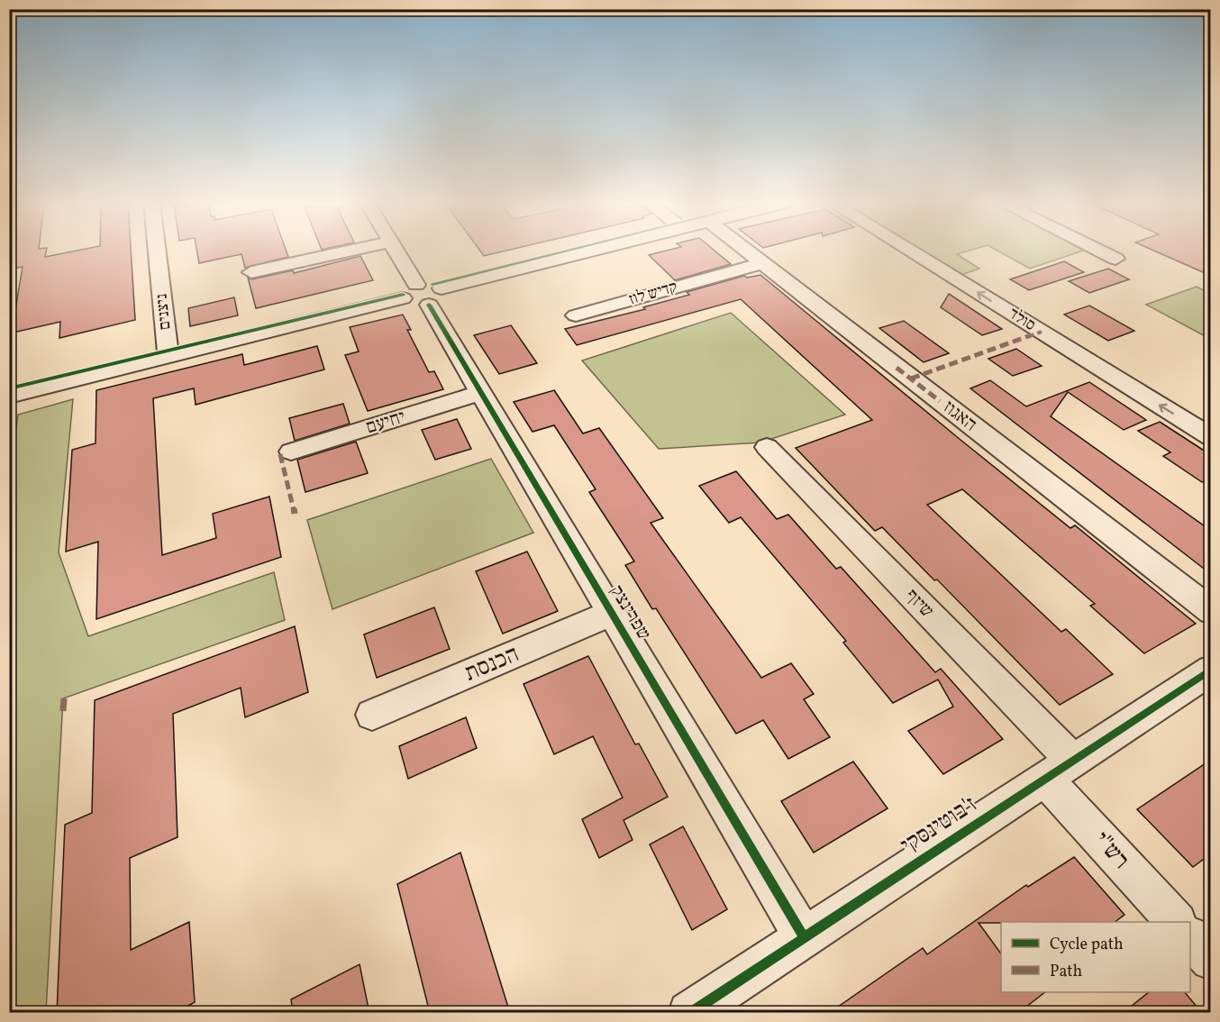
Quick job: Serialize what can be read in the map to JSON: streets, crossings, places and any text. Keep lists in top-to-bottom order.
{
  "streets": {
    "street": [
      "קדיש לוז",
      "ניצנים",
      "סולד",
      "האגוז",
      "יחיעם",
      "שיזף",
      "שפרינצק",
      "הכנסת",
      "ז'בוטינסקי",
      "רש\"י"
    ]
  },
  "crossings": [
    ["קדיש לוז", "האגוז"],
    ["יחיעם", "שפרינצק"],
    ["שיזף", "ז'בוטינסקי"],
    ["שיזף", "רש\"י"],
    ["שפרינצק", "הכנסת"],
    ["שפרינצק", "ז'בוטינסקי"],
    ["ז'בוטינסקי", "רש\"י"]
  ],
  "one_way": ["סולד"],
  "legend": ["Cycle path", "Path"]
}
